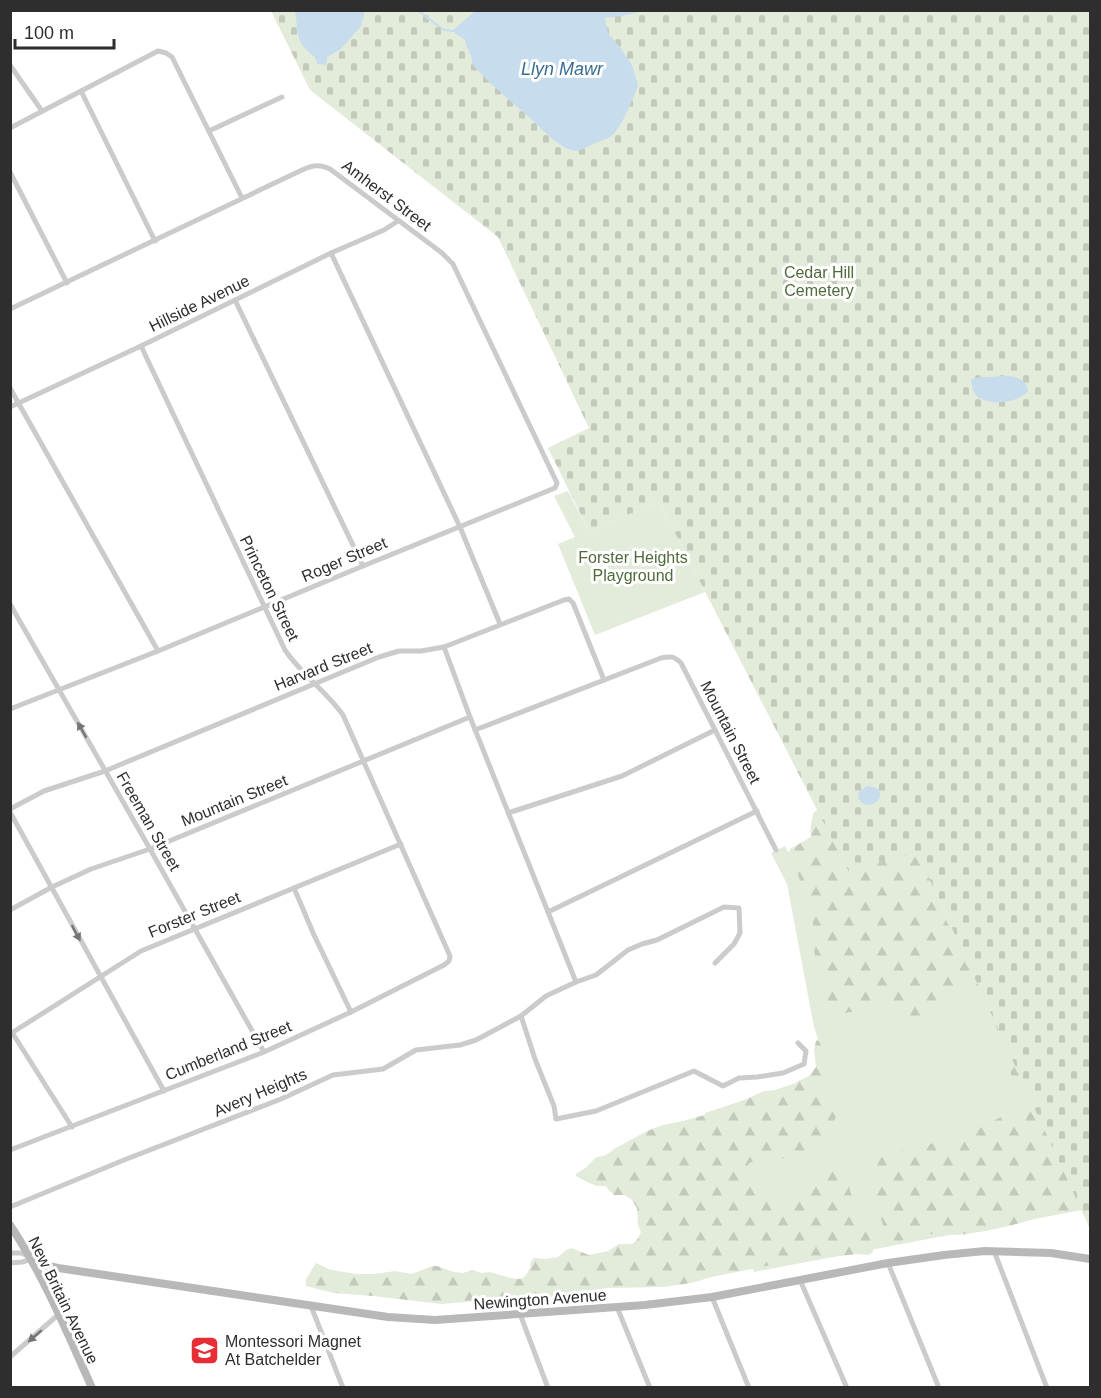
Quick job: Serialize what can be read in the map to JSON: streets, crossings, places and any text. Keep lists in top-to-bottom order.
{
  "streets": {
    "main road": ["Newington Avenue", "New Britain Avenue"],
    "street": [
      "Amherst Street",
      "Hillside Avenue",
      "Roger Street",
      "Princeton Street",
      "Harvard Street",
      "Mountain Street",
      "Freeman Street",
      "Forster Street",
      "Cumberland Street",
      "Avery Heights"
    ]
  },
  "crossings": [
    ["Amherst Street", "Hillside Avenue"],
    ["Amherst Street", "Roger Street"],
    ["Hillside Avenue", "Princeton Street"],
    ["Roger Street", "Princeton Street"],
    ["Roger Street", "Freeman Street"],
    ["Princeton Street", "Harvard Street"],
    ["Princeton Street", "Mountain Street"],
    ["Princeton Street", "Forster Street"],
    ["Princeton Street", "Cumberland Street"],
    ["Harvard Street", "Mountain Street"],
    ["Harvard Street", "Freeman Street"],
    ["Mountain Street", "Freeman Street"],
    ["Freeman Street", "Forster Street"],
    ["Freeman Street", "Cumberland Street"],
    ["Newington Avenue", "New Britain Avenue"]
  ],
  "water": ["Llyn Mawr"],
  "parks": ["Cedar Hill Cemetery", "Forster Heights Playground"],
  "places": {
    "school or university": ["Montessori Magnet At Batchelder"]
  },
  "scale_bar": "100 m"
}
